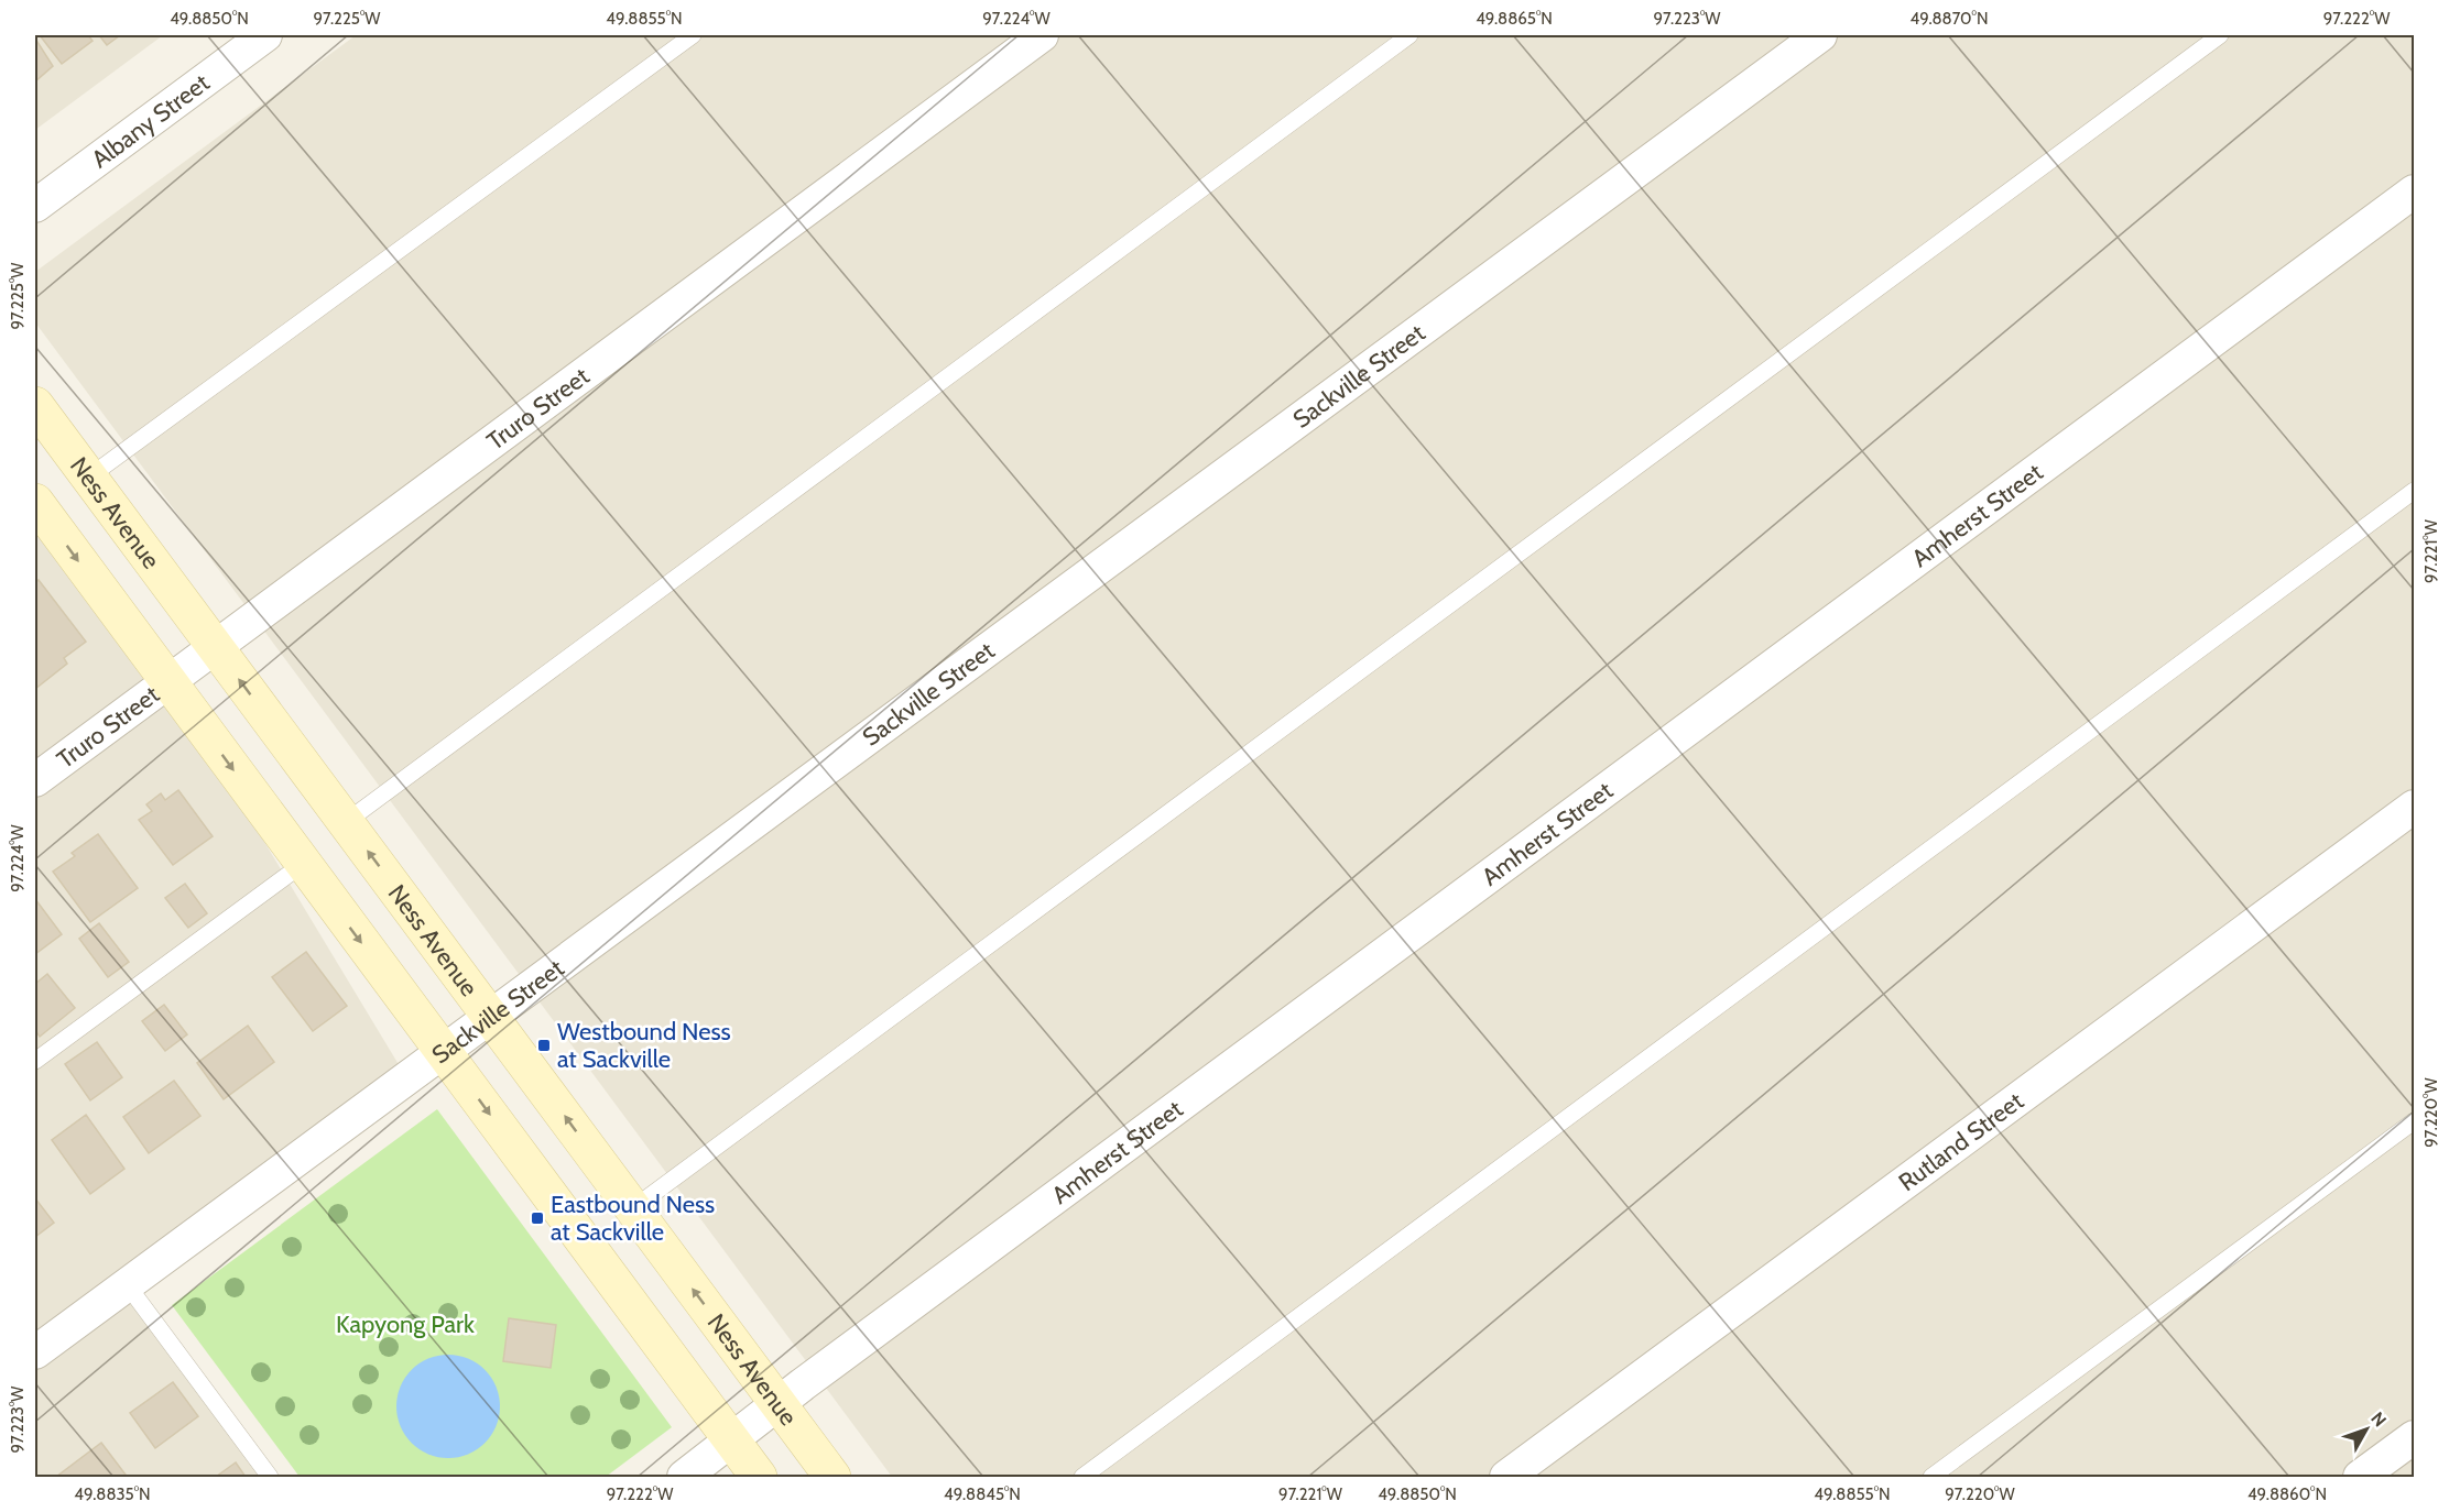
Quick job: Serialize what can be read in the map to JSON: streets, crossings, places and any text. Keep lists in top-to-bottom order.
{
  "streets": {
    "main road": ["Ness Avenue"],
    "street": [
      "Albany Street",
      "Sackville Street",
      "Truro Street",
      "Amherst Street",
      "Rutland Street"
    ]
  },
  "crossings": [
    ["Sackville Street", "Ness Avenue"],
    ["Truro Street", "Ness Avenue"],
    ["Ness Avenue", "Amherst Street"]
  ],
  "parks": ["Kapyong Park"],
  "places": {
    "transit": ["Westbound Ness at Sackville", "Eastbound Ness at Sackville"]
  },
  "north": "top right",
  "coordinates": [
    "49.8850°N",
    "97.225°W",
    "49.8855°N",
    "97.224°W",
    "49.8865°N",
    "97.223°W",
    "49.8870°N",
    "97.222°W",
    "97.221°W",
    "97.220°W",
    "49.8835°N",
    "49.8845°N",
    "49.8860°N"
  ]
}
